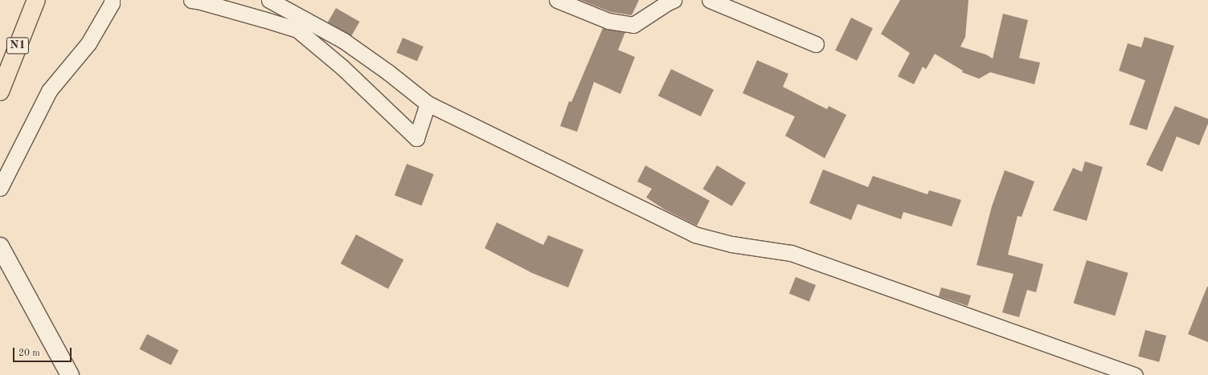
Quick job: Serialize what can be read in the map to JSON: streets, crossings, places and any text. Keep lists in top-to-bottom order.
{
  "streets": {
    "highway": ["N1"]
  },
  "scale_bar": "20 m"
}
